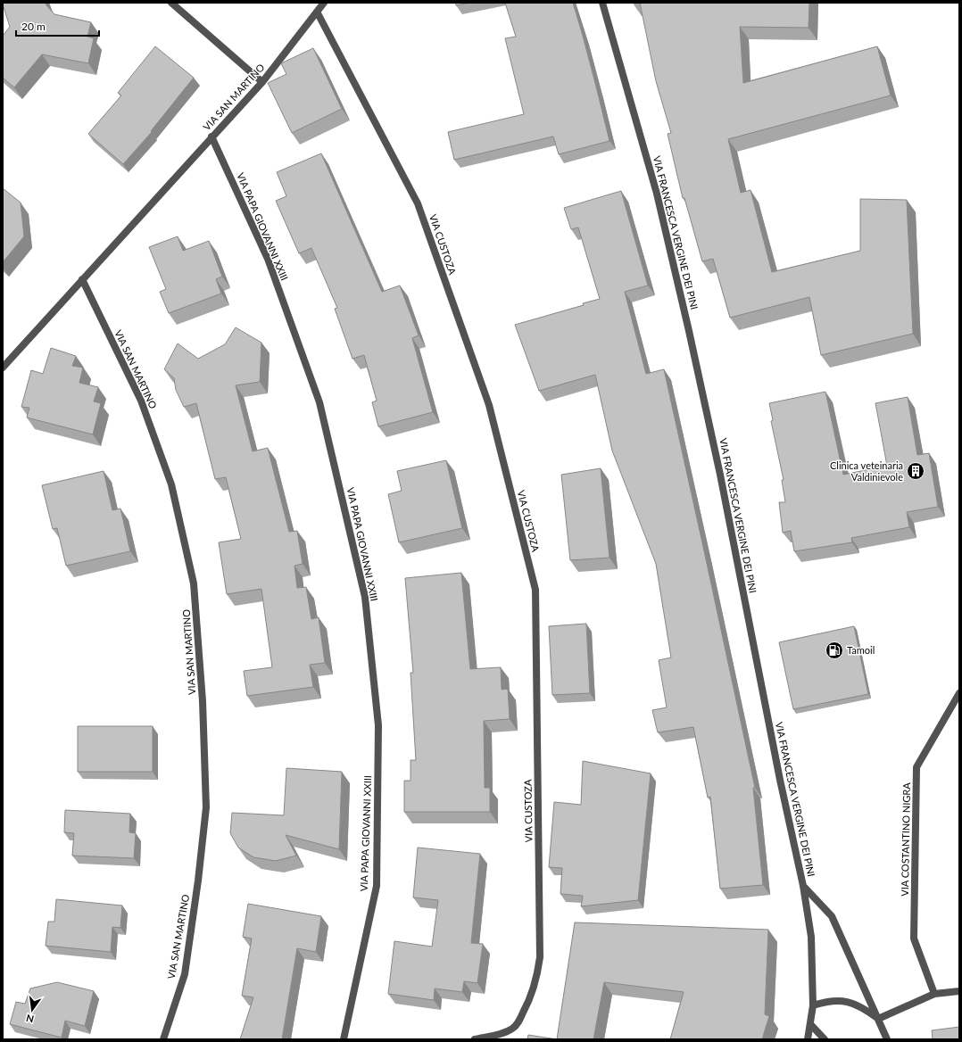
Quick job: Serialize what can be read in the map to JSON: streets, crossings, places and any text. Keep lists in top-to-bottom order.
{
  "streets": {
    "street": [
      "VIA SAN MARTINO",
      "VIA PAPA GIOVANNI XXIII",
      "VIA FRANCESCA VERGINE DEI PINI",
      "VIA CUSTOZA",
      "VIA COSTANTINO NIGRA"
    ]
  },
  "crossings": [
    ["VIA SAN MARTINO", "VIA PAPA GIOVANNI XXIII"],
    ["VIA SAN MARTINO", "VIA CUSTOZA"]
  ],
  "places": {
    "building": ["Clinica veteinaria Valdinievole"],
    "fuel station": ["Tamoil"]
  },
  "scale_bar": "20 m",
  "north": "bottom"
}
